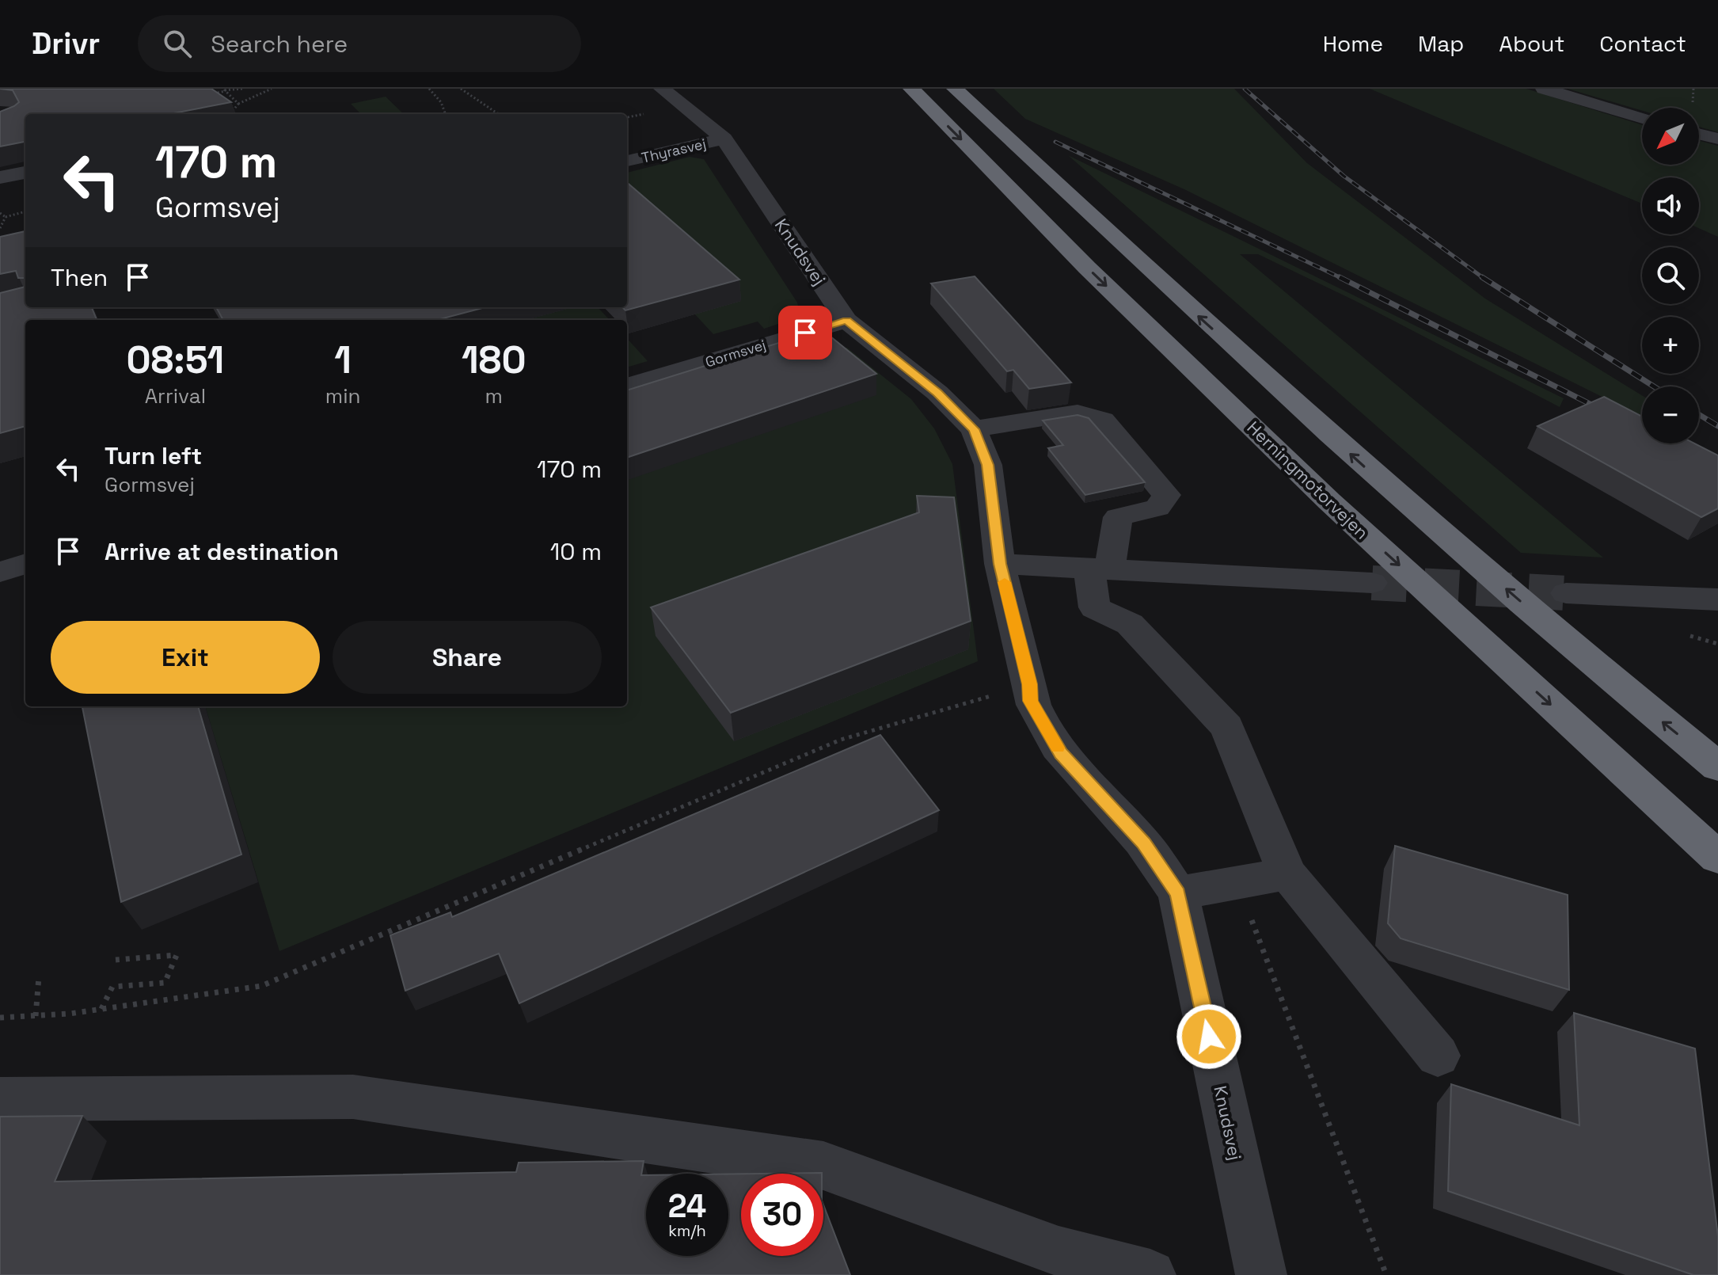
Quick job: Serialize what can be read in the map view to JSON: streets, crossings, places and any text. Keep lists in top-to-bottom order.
{
  "streets": {
    "highway": ["Herningmotorvejen"],
    "street": ["Thyrasvej", "Knudsvej", "Gormsvej"]
  },
  "crossings": [
    ["Thyrasvej", "Knudsvej"],
    ["Knudsvej", "Gormsvej"]
  ],
  "north": "bottom left",
  "page": {
    "header": "Drivr",
    "search": "Search here",
    "nav": [
      "Home",
      "Map",
      "About",
      "Contact"
    ],
    "map_buttons": ["+", "−"],
    "turn": ["170 m", "Gormsvej"],
    "then": "Then",
    "eta": [
      "08:51",
      "Arrival",
      "1",
      "min",
      "180",
      "m"
    ],
    "list": [
      {
        "name": "Turn left",
        "note": "Gormsvej",
        "value": "170 m"
      },
      {
        "name": "Arrive at destination",
        "value": "10 m"
      }
    ],
    "buttons": ["Exit", "Share"],
    "speed": "24 km/h",
    "limit": "30"
  }
}
